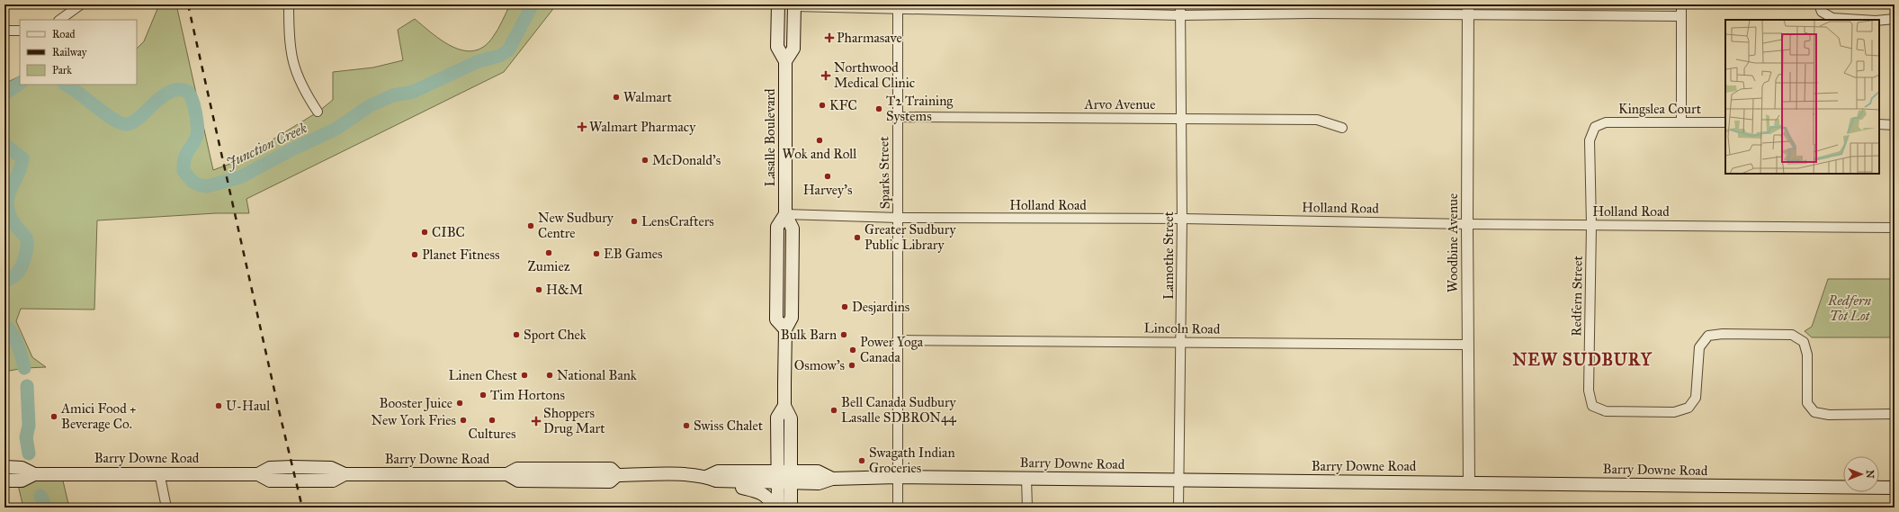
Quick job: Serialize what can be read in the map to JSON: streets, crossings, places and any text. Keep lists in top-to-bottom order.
{
  "streets": {
    "main road": ["Lasalle Boulevard", "Barry Downe Road"],
    "street": [
      "Arvo Avenue",
      "Kingslea Court",
      "Sparks Street",
      "Holland Road",
      "Woodbine Avenue",
      "Lamothe Street",
      "Redfern Street",
      "Lincoln Road"
    ]
  },
  "crossings": [
    ["Arvo Avenue", "Sparks Street"],
    ["Arvo Avenue", "Lamothe Street"],
    ["Kingslea Court", "Redfern Street"],
    ["Lasalle Boulevard", "Holland Road"],
    ["Lasalle Boulevard", "Barry Downe Road"],
    ["Sparks Street", "Holland Road"],
    ["Sparks Street", "Lincoln Road"],
    ["Sparks Street", "Barry Downe Road"],
    ["Holland Road", "Woodbine Avenue"],
    ["Holland Road", "Lamothe Street"],
    ["Holland Road", "Redfern Street"],
    ["Woodbine Avenue", "Lincoln Road"],
    ["Woodbine Avenue", "Barry Downe Road"],
    ["Lamothe Street", "Lincoln Road"],
    ["Lamothe Street", "Barry Downe Road"]
  ],
  "districts": ["NEW SUDBURY"],
  "water": ["Junction Creek"],
  "parks": ["Redfern Tot Lot"],
  "places": {
    "health": [
      "Pharmasave",
      "Northwood Medical Clinic",
      "Walmart Pharmacy",
      "Shoppers Drug Mart"
    ],
    "other": [
      "Walmart",
      "KFC",
      "T2 Training Systems",
      "Wok and Roll",
      "McDonald's",
      "Harvey's",
      "LensCrafters",
      "New Sudbury Centre",
      "CIBC",
      "Greater Sudbury Public Library",
      "Zumiez",
      "EB Games",
      "Planet Fitness",
      "H&M",
      "Desjardins",
      "Sport Chek",
      "Bulk Barn",
      "Power Yoga Canada",
      "Osmow's",
      "Linen Chest",
      "National Bank",
      "Tim Hortons",
      "Booster Juice",
      "U-Haul",
      "Bell Canada Sudbury Lasalle SDBRON44",
      "Amici Food + Beverage Co.",
      "New York Fries",
      "Cultures",
      "Swiss Chalet",
      "Swagath Indian Groceries"
    ]
  },
  "legend": ["Road", "Railway", "Park"],
  "north": "right"
}
